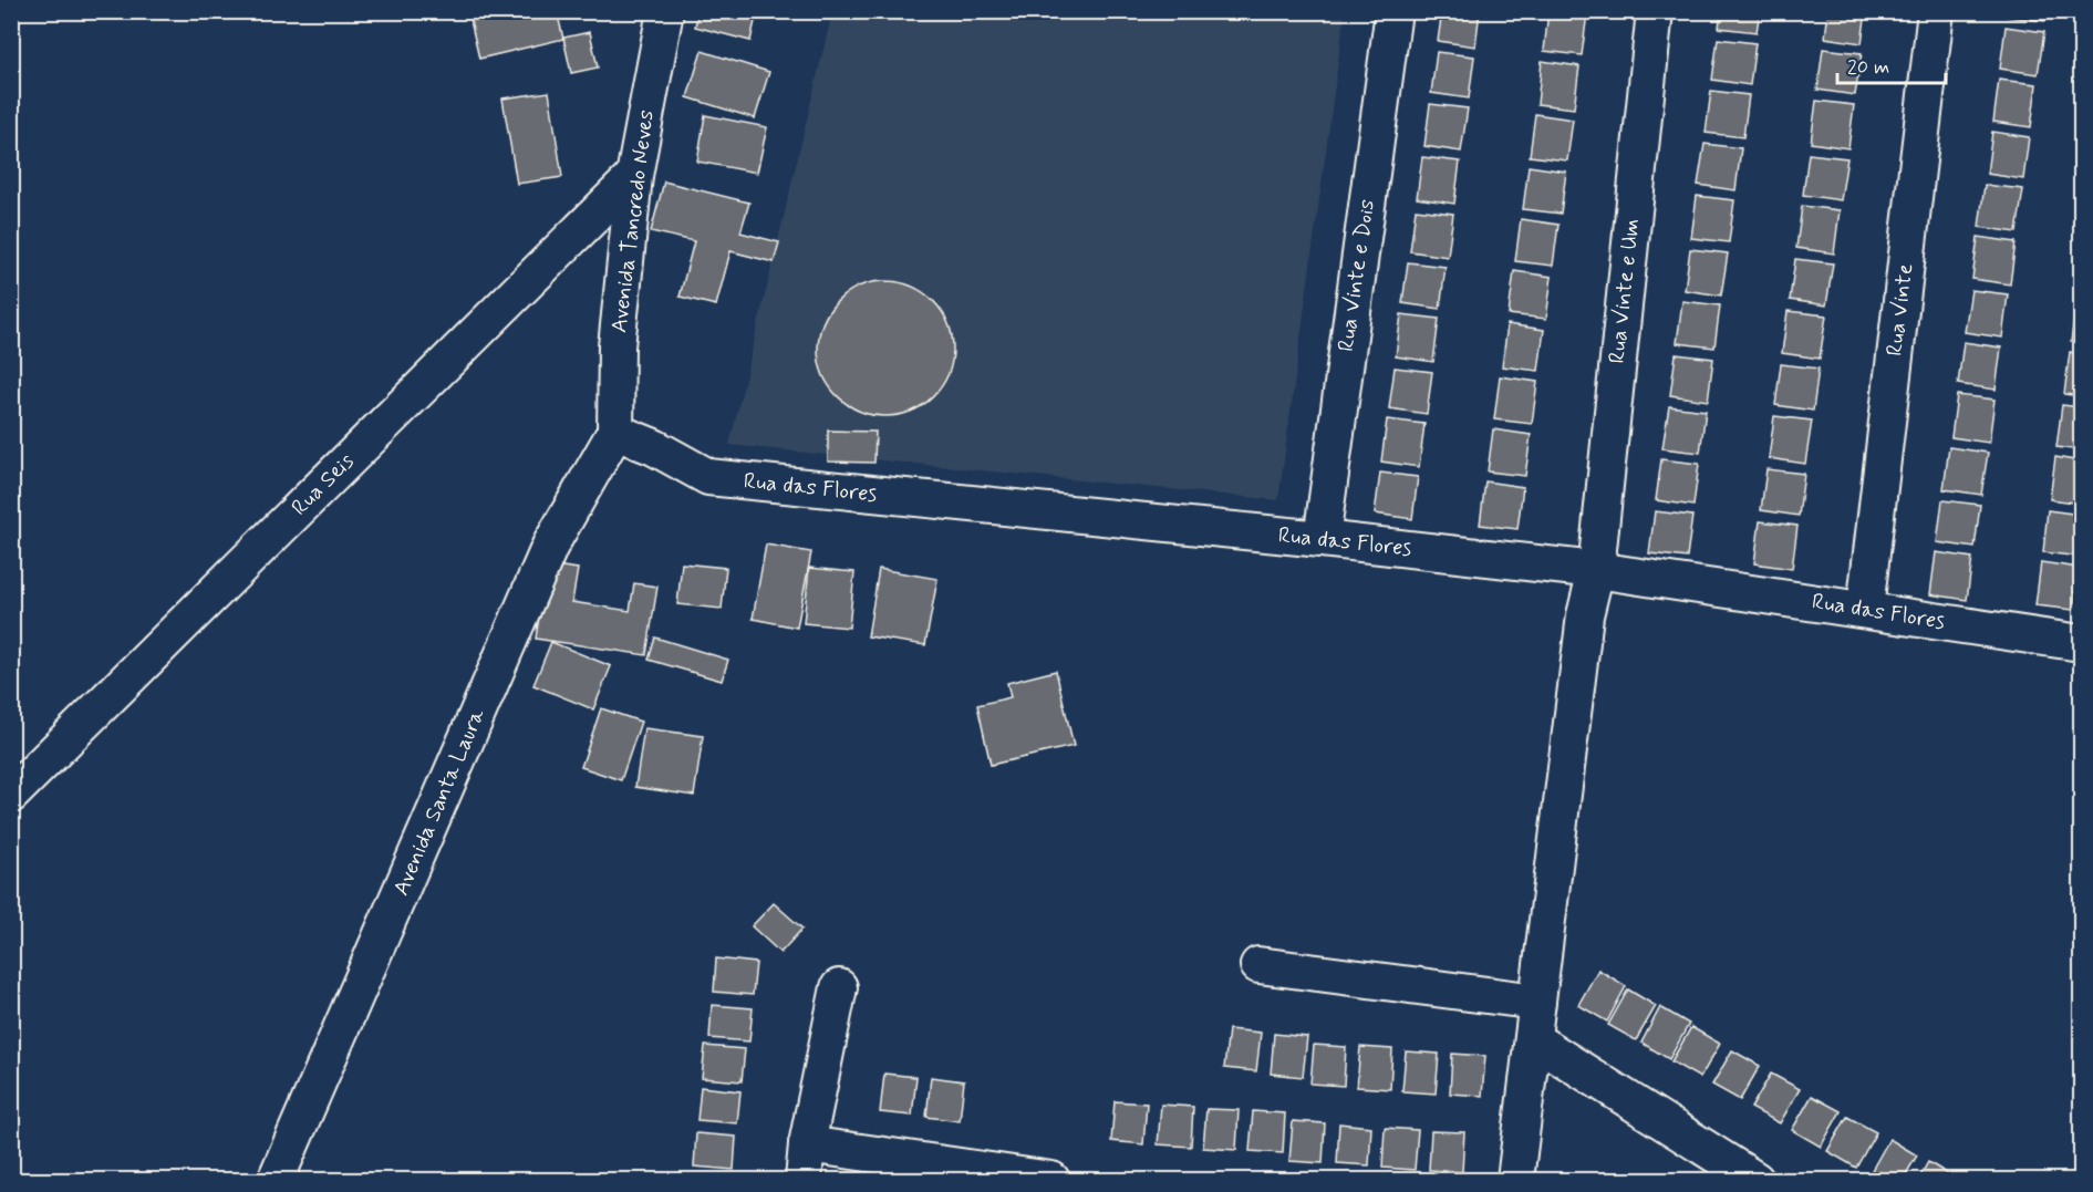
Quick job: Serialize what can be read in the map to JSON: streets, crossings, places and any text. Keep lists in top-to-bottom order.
{
  "streets": {
    "street": [
      "Avenida Tancredo Neves",
      "Rua Vinte e Dois",
      "Rua Vinte e Um",
      "Rua Vinte",
      "Rua Seis",
      "Rua das Flores",
      "Avenida Santa Laura"
    ]
  },
  "crossings": [
    ["Avenida Tancredo Neves", "Rua Seis"],
    ["Avenida Tancredo Neves", "Rua das Flores"],
    ["Avenida Tancredo Neves", "Avenida Santa Laura"],
    ["Rua Vinte e Dois", "Rua das Flores"],
    ["Rua Vinte e Um", "Rua das Flores"],
    ["Rua Vinte", "Rua das Flores"],
    ["Rua das Flores", "Avenida Santa Laura"]
  ],
  "scale_bar": "20 m"
}
